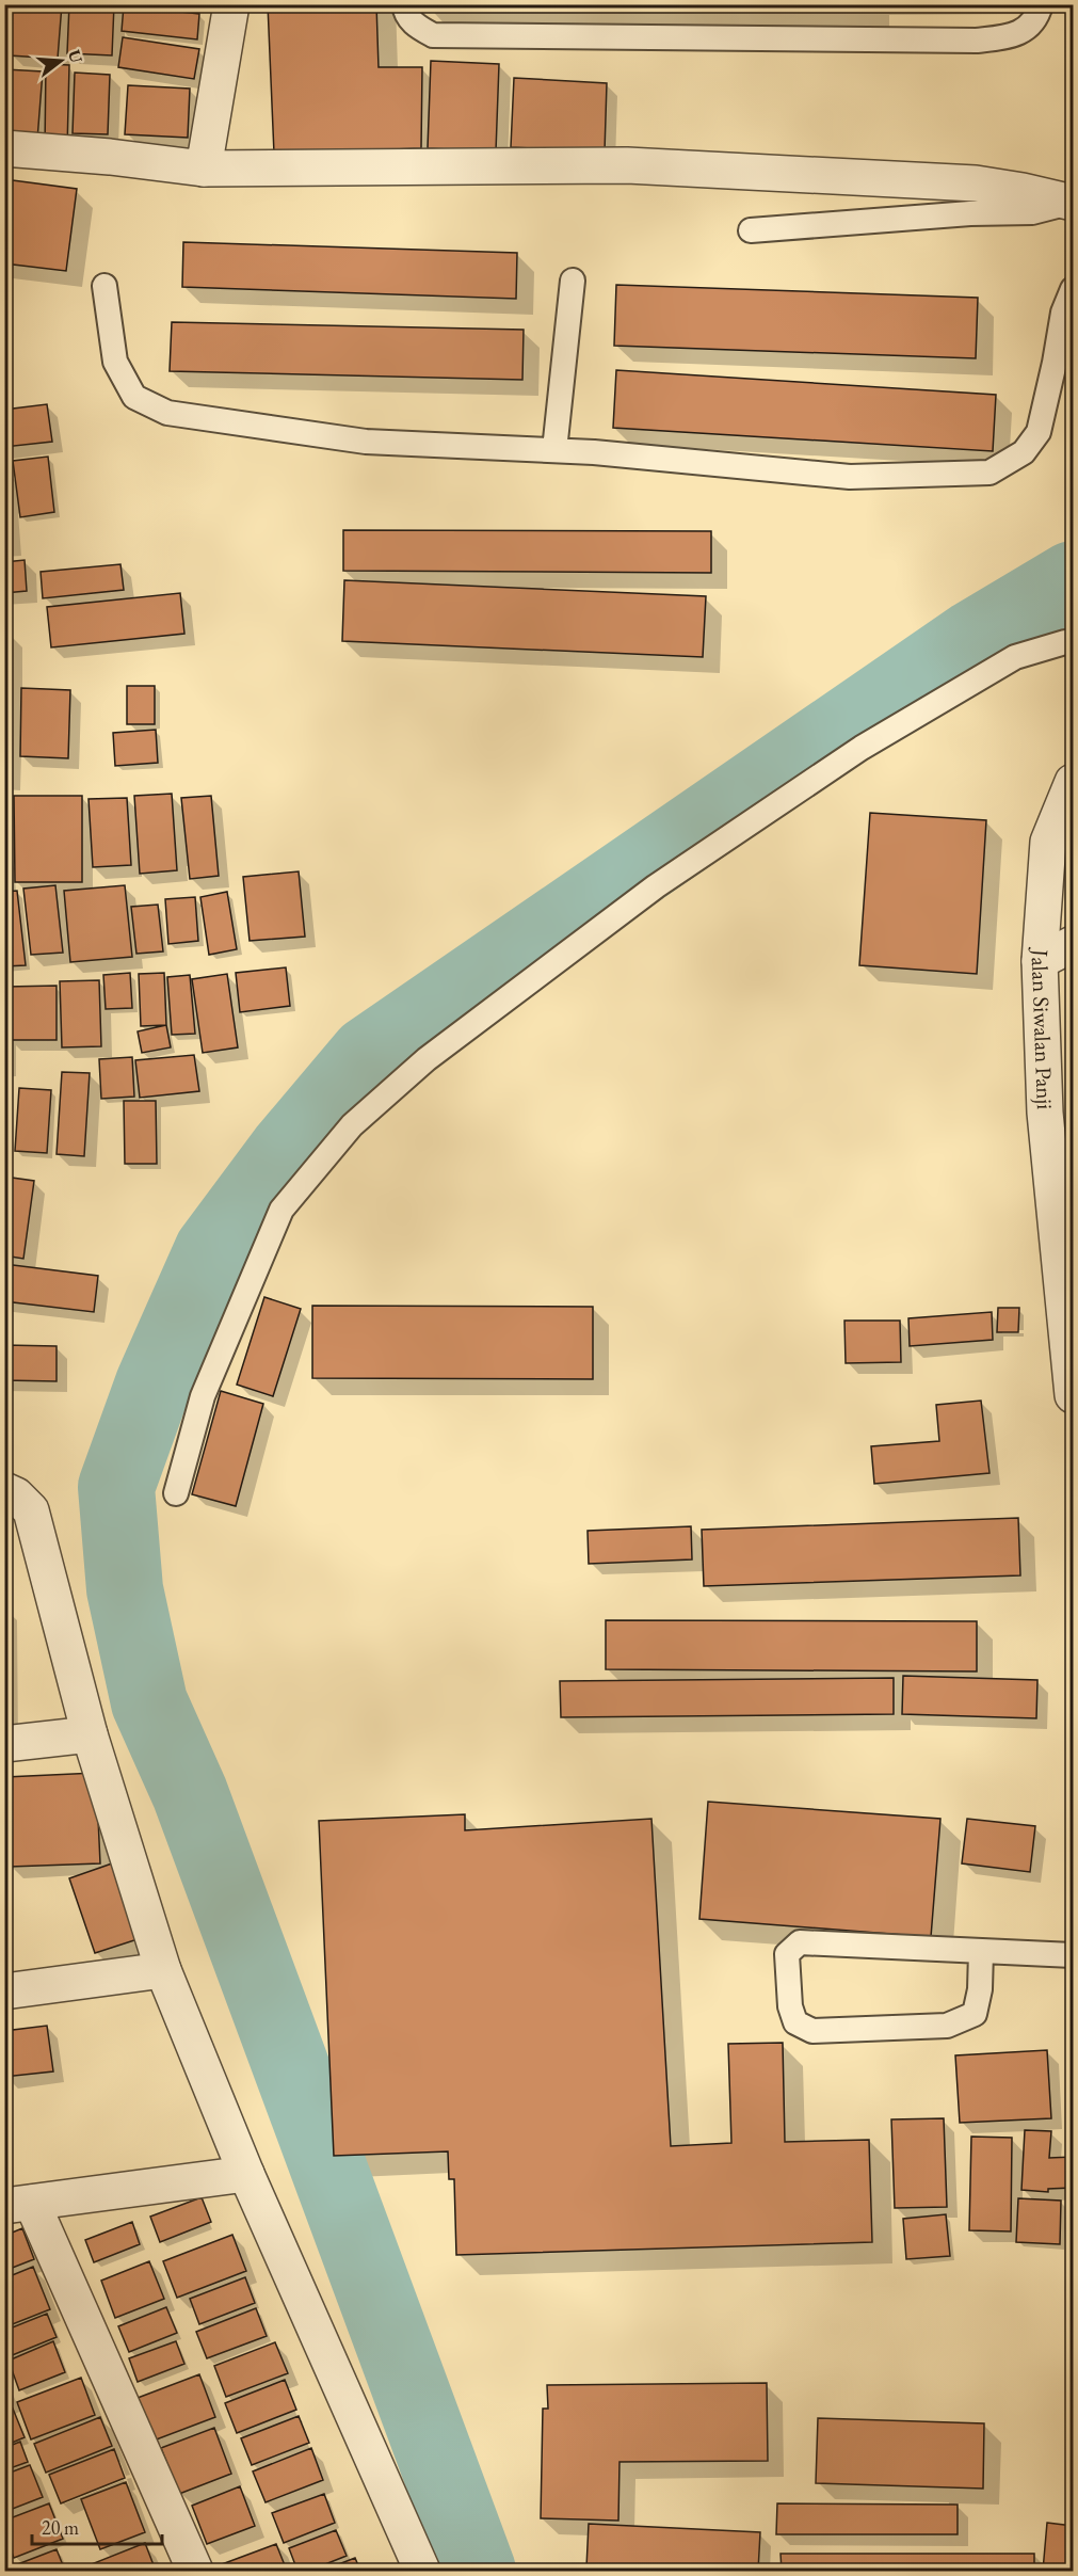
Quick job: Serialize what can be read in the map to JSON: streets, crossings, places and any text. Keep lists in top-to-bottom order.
{
  "streets": {
    "street": ["Jalan Siwalan Panji"]
  },
  "scale_bar": "20 m",
  "north": "right"
}
